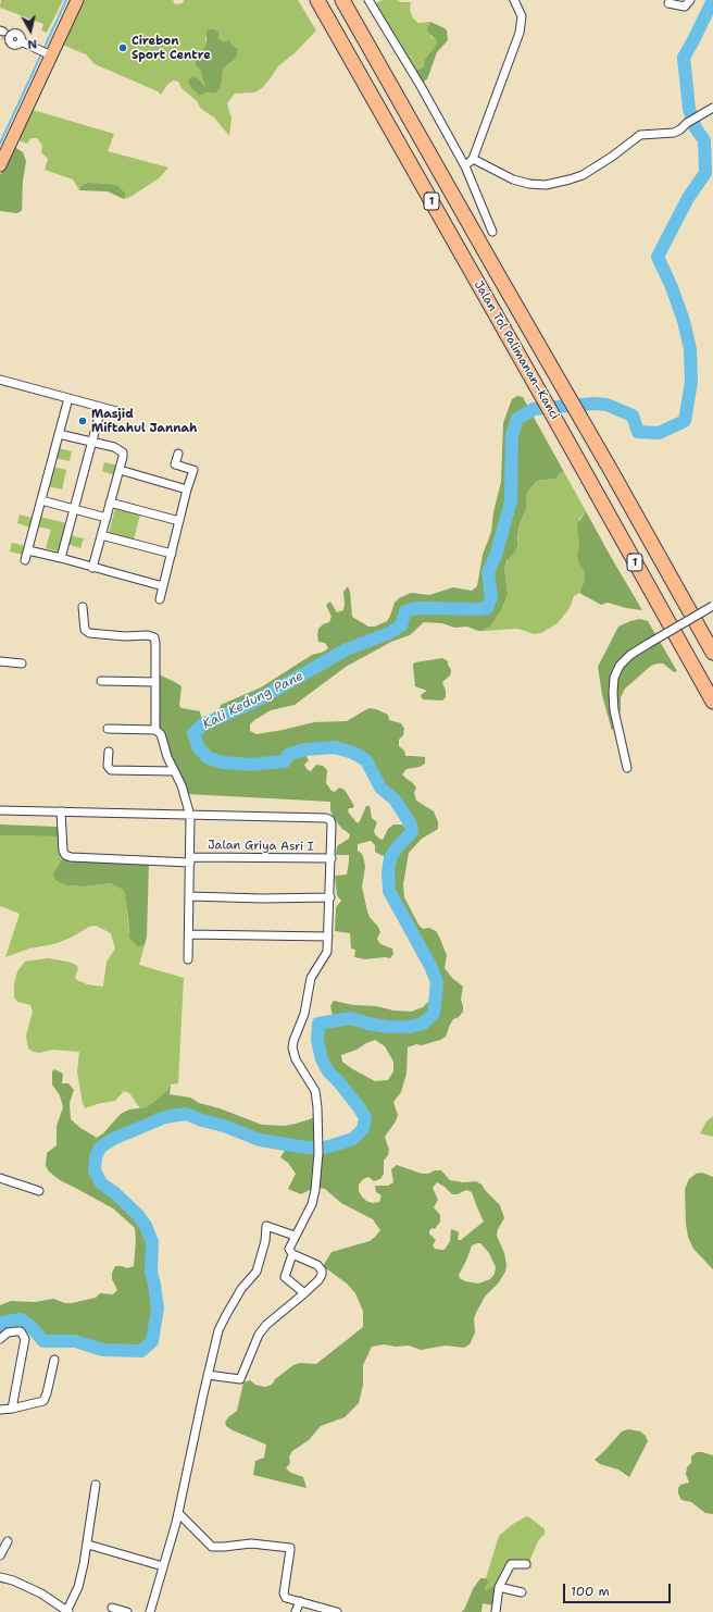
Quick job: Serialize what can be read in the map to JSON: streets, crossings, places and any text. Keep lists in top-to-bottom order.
{
  "streets": {
    "highway": ["1", "Jalan Tol Palimanan–Kanci"],
    "street": ["Jalan Griya Asri I"]
  },
  "water": ["Kali Kedung Pane"],
  "places": ["Cirebon Sport Centre", "Masjid Miftahul Jannah"],
  "scale_bar": "100 m",
  "north": "bottom"
}
